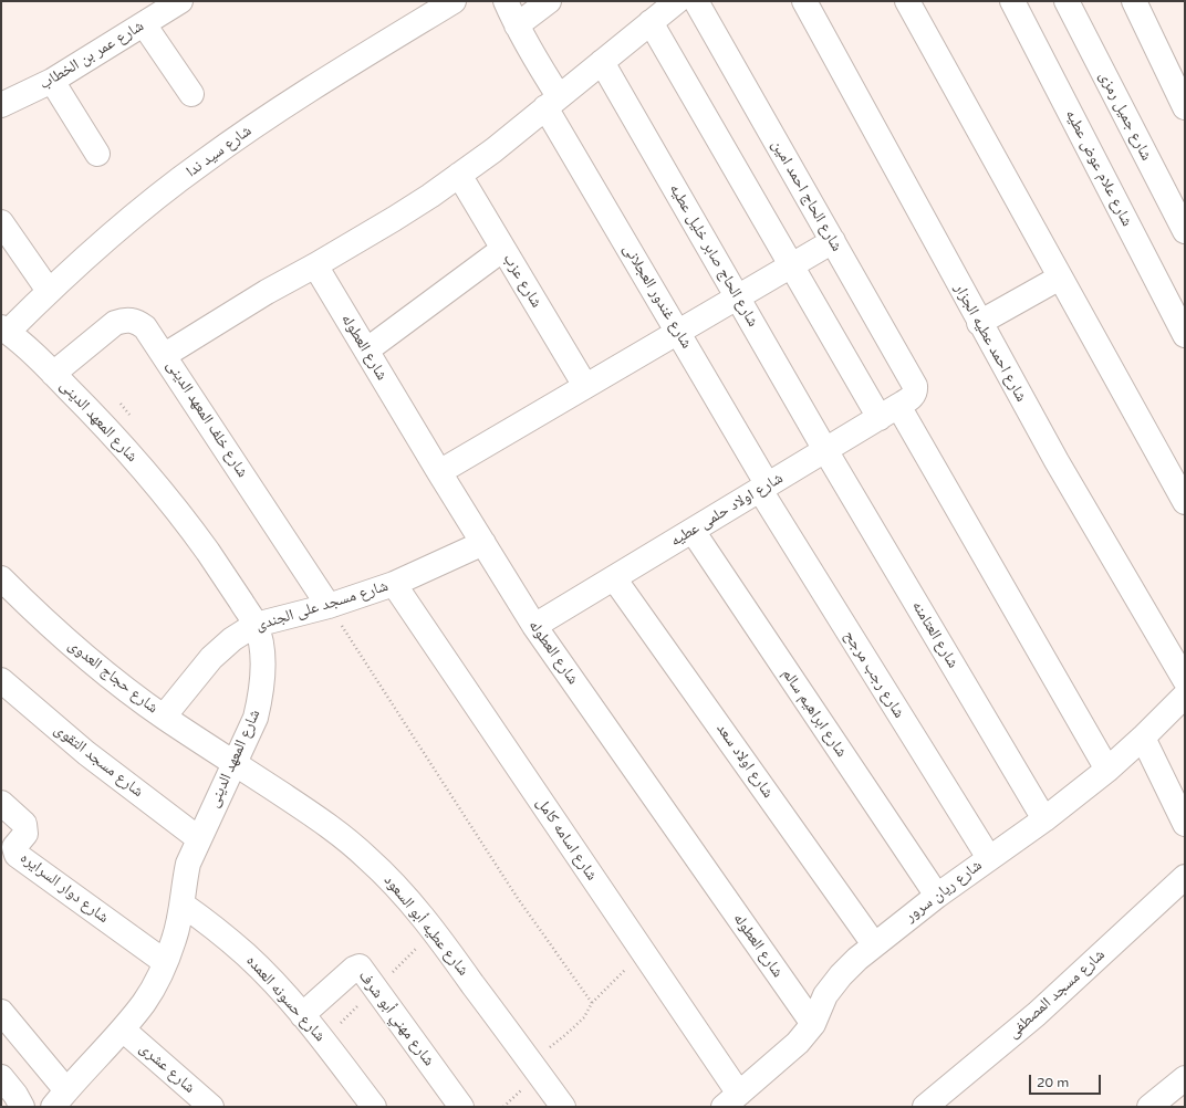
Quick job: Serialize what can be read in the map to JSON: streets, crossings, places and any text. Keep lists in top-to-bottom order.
{
  "streets": {
    "street": [
      "شارع عمر بن الخطاب",
      "شارع جميل رمزى",
      "شارع سيد ندا",
      "شارع علام عوض عطيه",
      "شارع الحاج احمد امين",
      "شارع الحاج صابر خليل عطيه",
      "شارع عزب",
      "شارع غندور العجلانى",
      "شارع احمد عطيه الجزار",
      "شارع العطوله",
      "شارع خلف المعهد الدينى",
      "شارع المعهد الدينى",
      "شارع اولاد حلمى عطيه",
      "شارع مسجد على الجندى",
      "شارع العتامنه",
      "شارع رجب مرجح",
      "شارع حجاج العدوى",
      "شارع ابراهيم سالم",
      "شارع مسجد التقوى",
      "شارع اولاد سعد",
      "شارع اسامه كامل",
      "شارع دوار السرايره",
      "شارع ريان سرور",
      "شارع عطيه أبو السعود",
      "شارع مسجد المصطفى",
      "شارع حسونه العمده",
      "شارع مهني أبو شرف",
      "شارع عشرى"
    ]
  },
  "crossings": [
    ["شارع سيد ندا", "شارع المعهد الدينى"],
    ["شارع الحاج احمد امين", "شارع اولاد حلمى عطيه"],
    ["شارع الحاج صابر خليل عطيه", "شارع اولاد حلمى عطيه"],
    ["شارع الحاج صابر خليل عطيه", "شارع العتامنه"],
    ["شارع غندور العجلانى", "شارع اولاد حلمى عطيه"],
    ["شارع غندور العجلانى", "شارع رجب مرجح"],
    ["شارع العطوله", "شارع اولاد حلمى عطيه"],
    ["شارع العطوله", "شارع مسجد على الجندى"],
    ["شارع العطوله", "شارع ريان سرور"],
    ["شارع خلف المعهد الدينى", "شارع المعهد الدينى"],
    ["شارع خلف المعهد الدينى", "شارع مسجد على الجندى"],
    ["شارع المعهد الدينى", "شارع مسجد على الجندى"],
    ["شارع المعهد الدينى", "شارع حجاج العدوى"],
    ["شارع المعهد الدينى", "شارع مسجد التقوى"],
    ["شارع المعهد الدينى", "شارع دوار السرايره"],
    ["شارع المعهد الدينى", "شارع عطيه أبو السعود"],
    ["شارع المعهد الدينى", "شارع حسونه العمده"],
    ["شارع المعهد الدينى", "شارع عشرى"],
    ["شارع اولاد حلمى عطيه", "شارع العتامنه"],
    ["شارع اولاد حلمى عطيه", "شارع رجب مرجح"],
    ["شارع اولاد حلمى عطيه", "شارع ابراهيم سالم"],
    ["شارع اولاد حلمى عطيه", "شارع اولاد سعد"],
    ["شارع مسجد على الجندى", "شارع حجاج العدوى"],
    ["شارع مسجد على الجندى", "شارع اسامه كامل"],
    ["شارع العتامنه", "شارع ريان سرور"],
    ["شارع رجب مرجح", "شارع ريان سرور"],
    ["شارع حجاج العدوى", "شارع عطيه أبو السعود"],
    ["شارع ابراهيم سالم", "شارع ريان سرور"],
    ["شارع اولاد سعد", "شارع ريان سرور"],
    ["شارع اسامه كامل", "شارع ريان سرور"],
    ["شارع حسونه العمده", "شارع مهني أبو شرف"]
  ],
  "scale_bar": "20 m"
}
